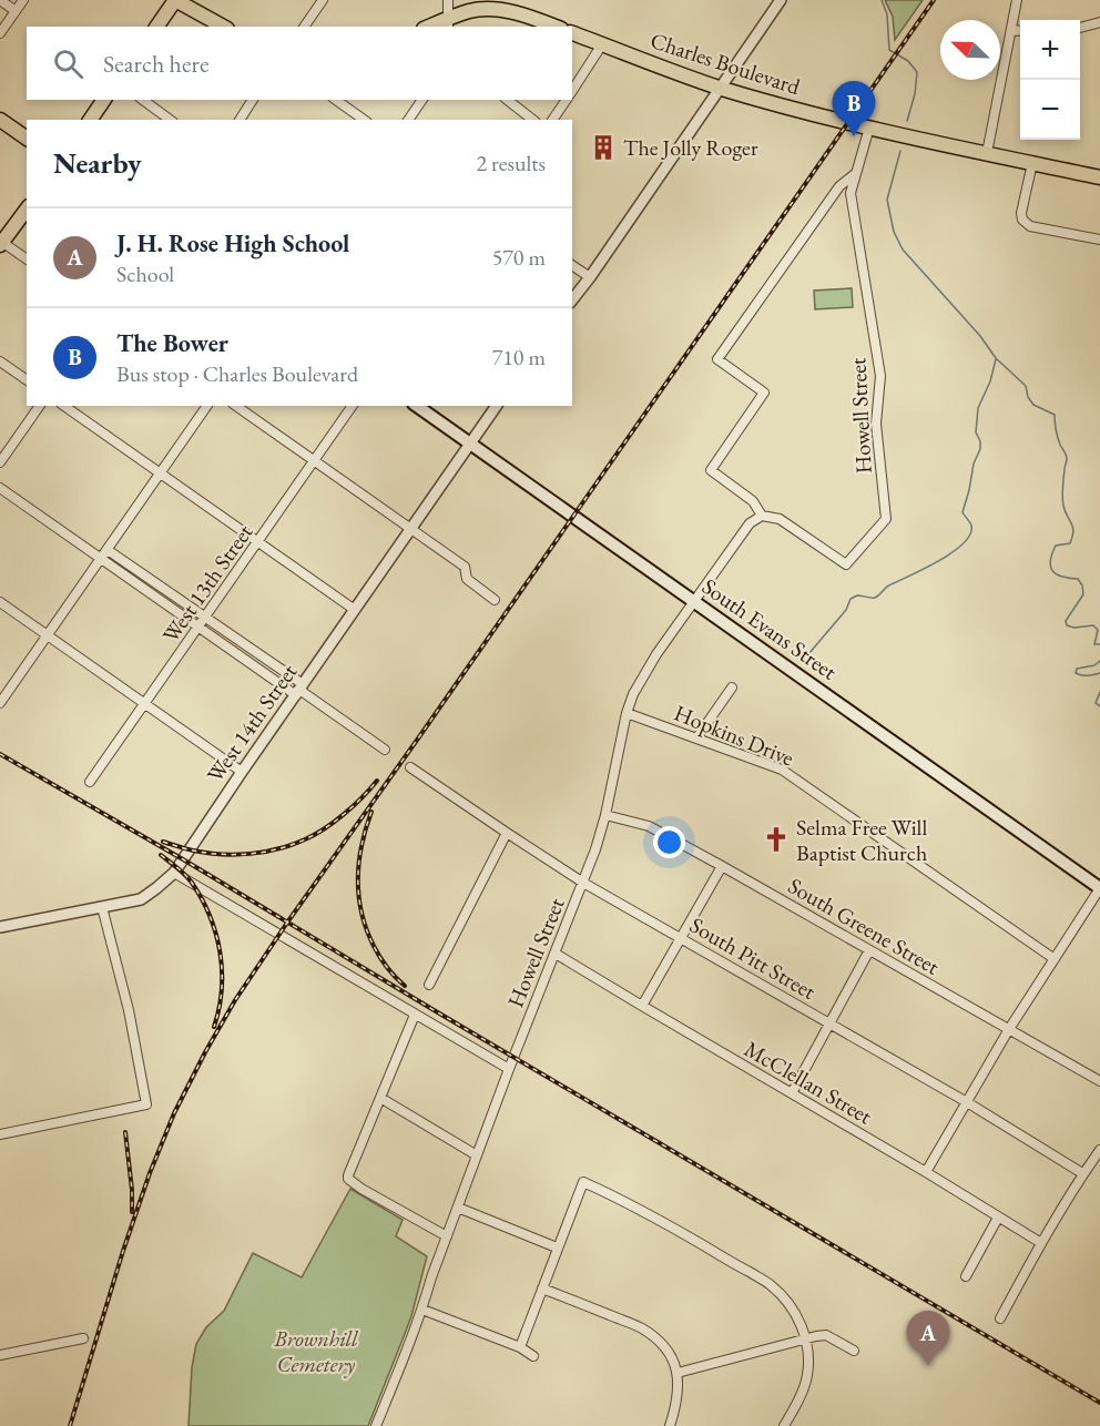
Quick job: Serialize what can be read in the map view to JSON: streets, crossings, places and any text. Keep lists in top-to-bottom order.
{
  "streets": {
    "main road": ["Charles Boulevard", "South Evans Street"],
    "street": [
      "Howell Street",
      "West 13th Street",
      "West 14th Street",
      "Hopkins Drive",
      "South Greene Street",
      "South Pitt Street",
      "McClellan Street"
    ]
  },
  "crossings": [
    ["Charles Boulevard", "Howell Street"],
    ["Howell Street", "South Evans Street"],
    ["Howell Street", "Hopkins Drive"],
    ["Howell Street", "South Greene Street"],
    ["Howell Street", "South Pitt Street"],
    ["Howell Street", "McClellan Street"],
    ["South Evans Street", "West 14th Street"]
  ],
  "parks": ["Brownhill Cemetery"],
  "places": {
    "building": ["The Jolly Roger"],
    "church": ["Selma Free Will Baptist Church"]
  },
  "north": "top left",
  "page": {
    "map_buttons": ["+", "−"],
    "search": "Search here",
    "pins": ["B", "A"],
    "heading": ["Nearby", "2 results"],
    "list": [
      {
        "mark": "A",
        "name": "J. H. Rose High School",
        "note": "School",
        "value": "570 m"
      },
      {
        "mark": "B",
        "name": "The Bower",
        "note": "Bus stop · Charles Boulevard",
        "value": "710 m"
      }
    ]
  }
}
